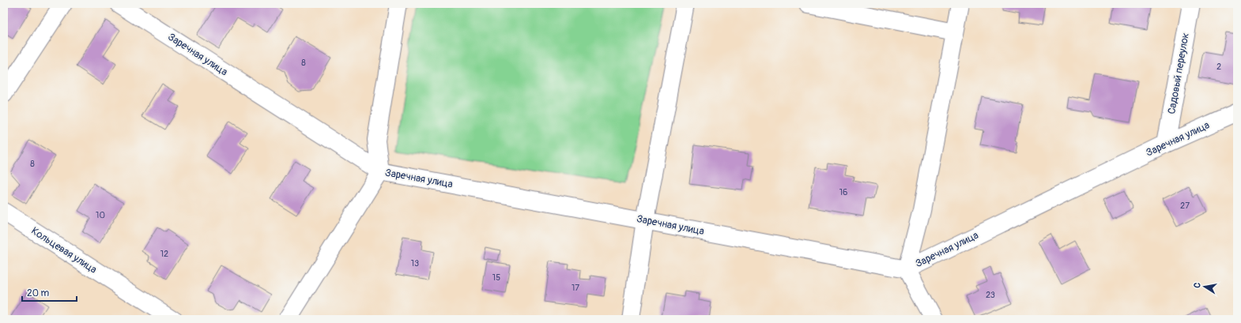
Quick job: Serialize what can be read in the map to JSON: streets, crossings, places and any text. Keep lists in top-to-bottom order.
{
  "streets": {
    "street": ["Заречная улица", "Садовый переулок", "Кольцевая улица"]
  },
  "crossings": [
    ["Заречная улица", "Садовый переулок"]
  ],
  "house_numbers": [
    "8",
    "2",
    "8",
    "16",
    "27",
    "10",
    "12",
    "13",
    "15",
    "17",
    "23"
  ],
  "scale_bar": "20 m",
  "north": "left"
}
